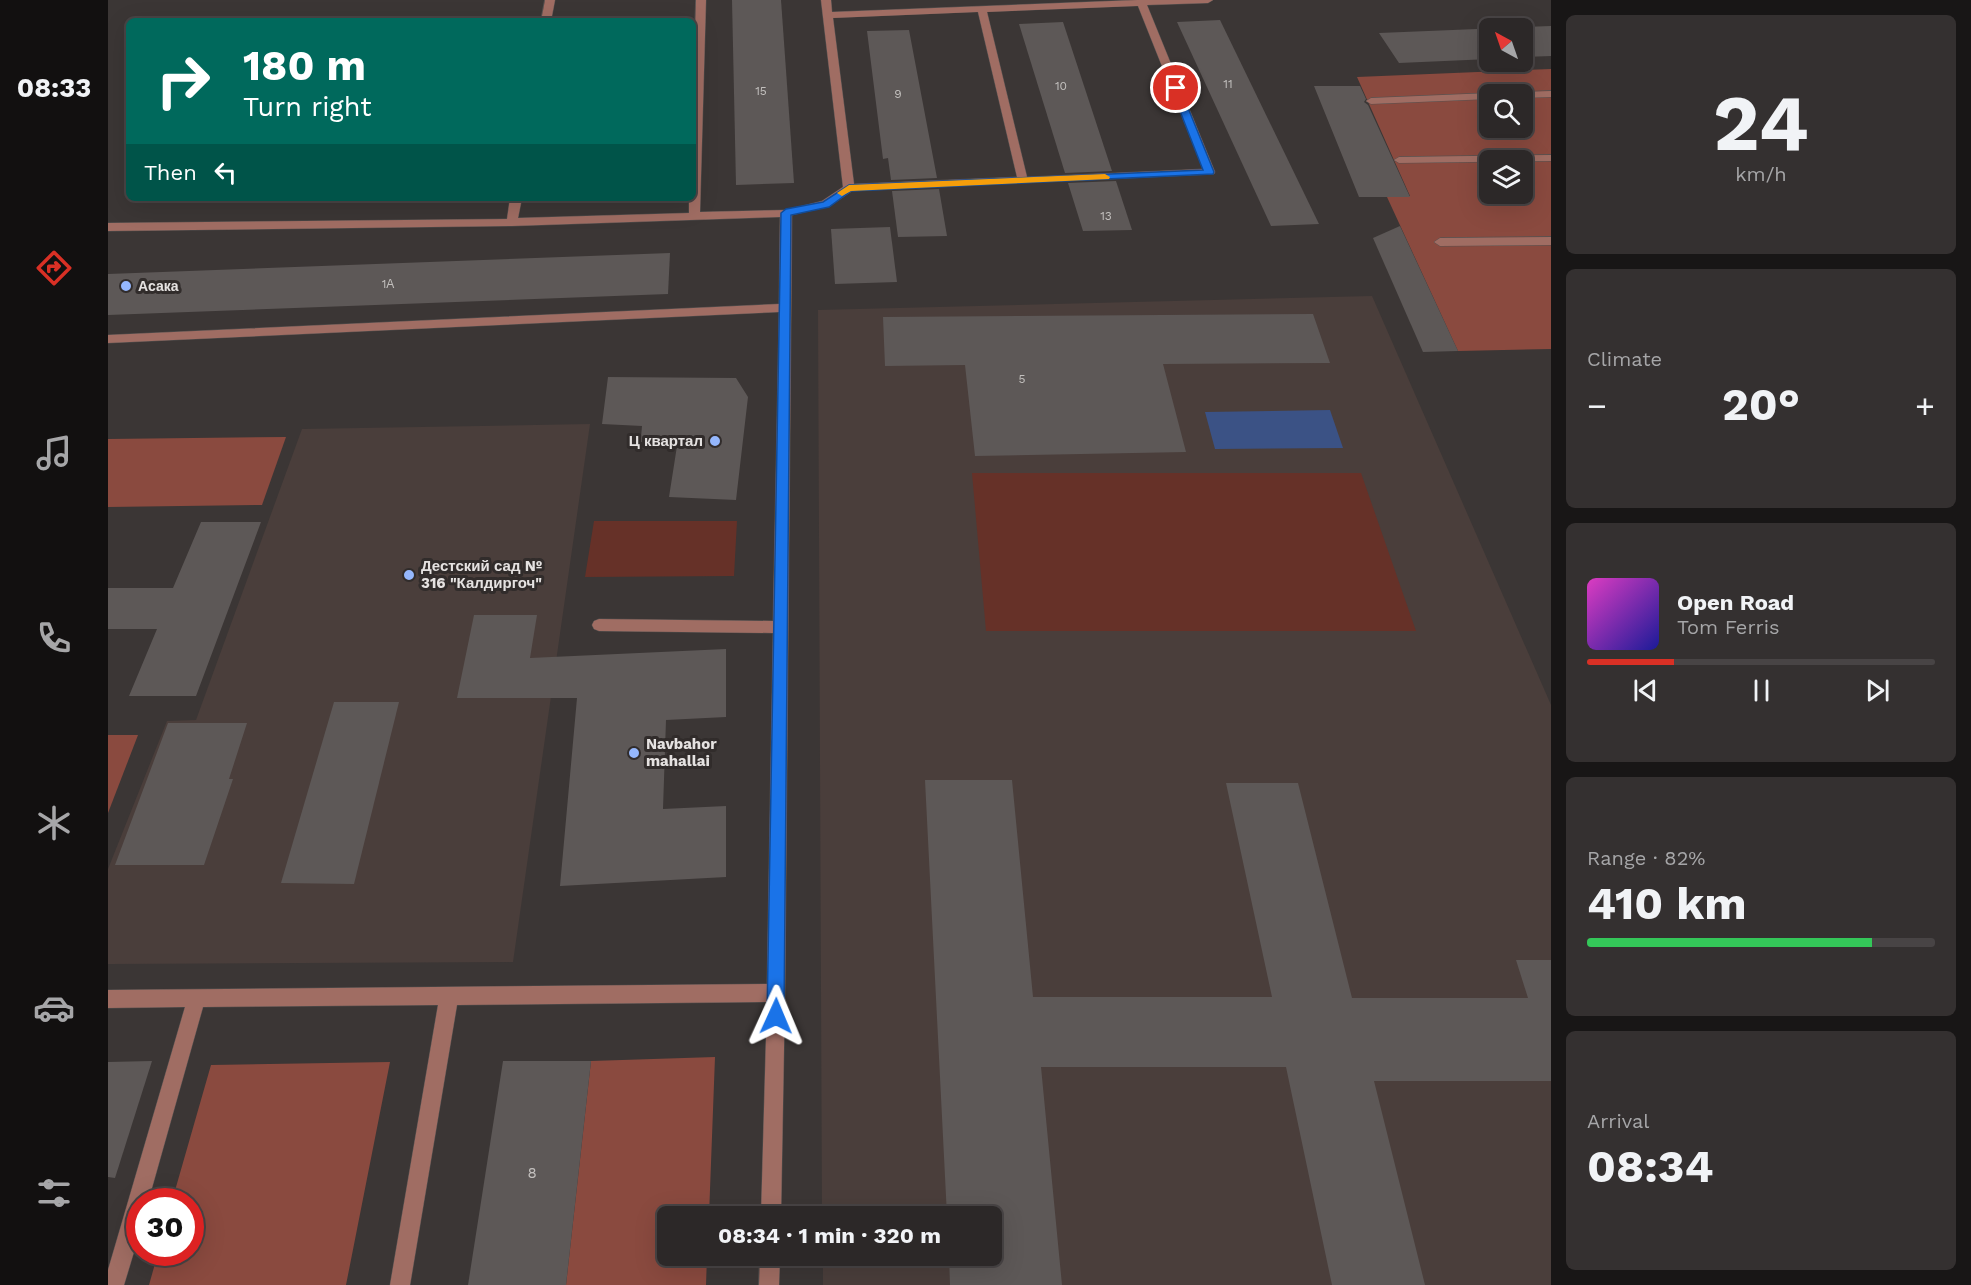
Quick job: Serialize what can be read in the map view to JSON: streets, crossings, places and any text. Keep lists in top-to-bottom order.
{
  "places": [
    "Асака",
    "Ц квартал",
    "Дестский сад № 316 \"Калдиргоч\"",
    "Navbahor mahallai"
  ],
  "house_numbers": [
    "11",
    "10",
    "15",
    "9",
    "13",
    "1А",
    "5",
    "8"
  ],
  "north": "top left",
  "page": {
    "tabs": "08:33",
    "tile": [
      ["24", "km/h"],
      "Climate",
      ["Range · 82%", "410 km"],
      ["Arrival", "08:34"]
    ],
    "turn": ["180 m", "Turn right"],
    "then": "Then",
    "heat": ["−", "20°", "+"],
    "song": ["Open Road", "Tom Ferris"],
    "limit": "30",
    "trip": "08:34 · 1 min · 320 m"
  }
}
